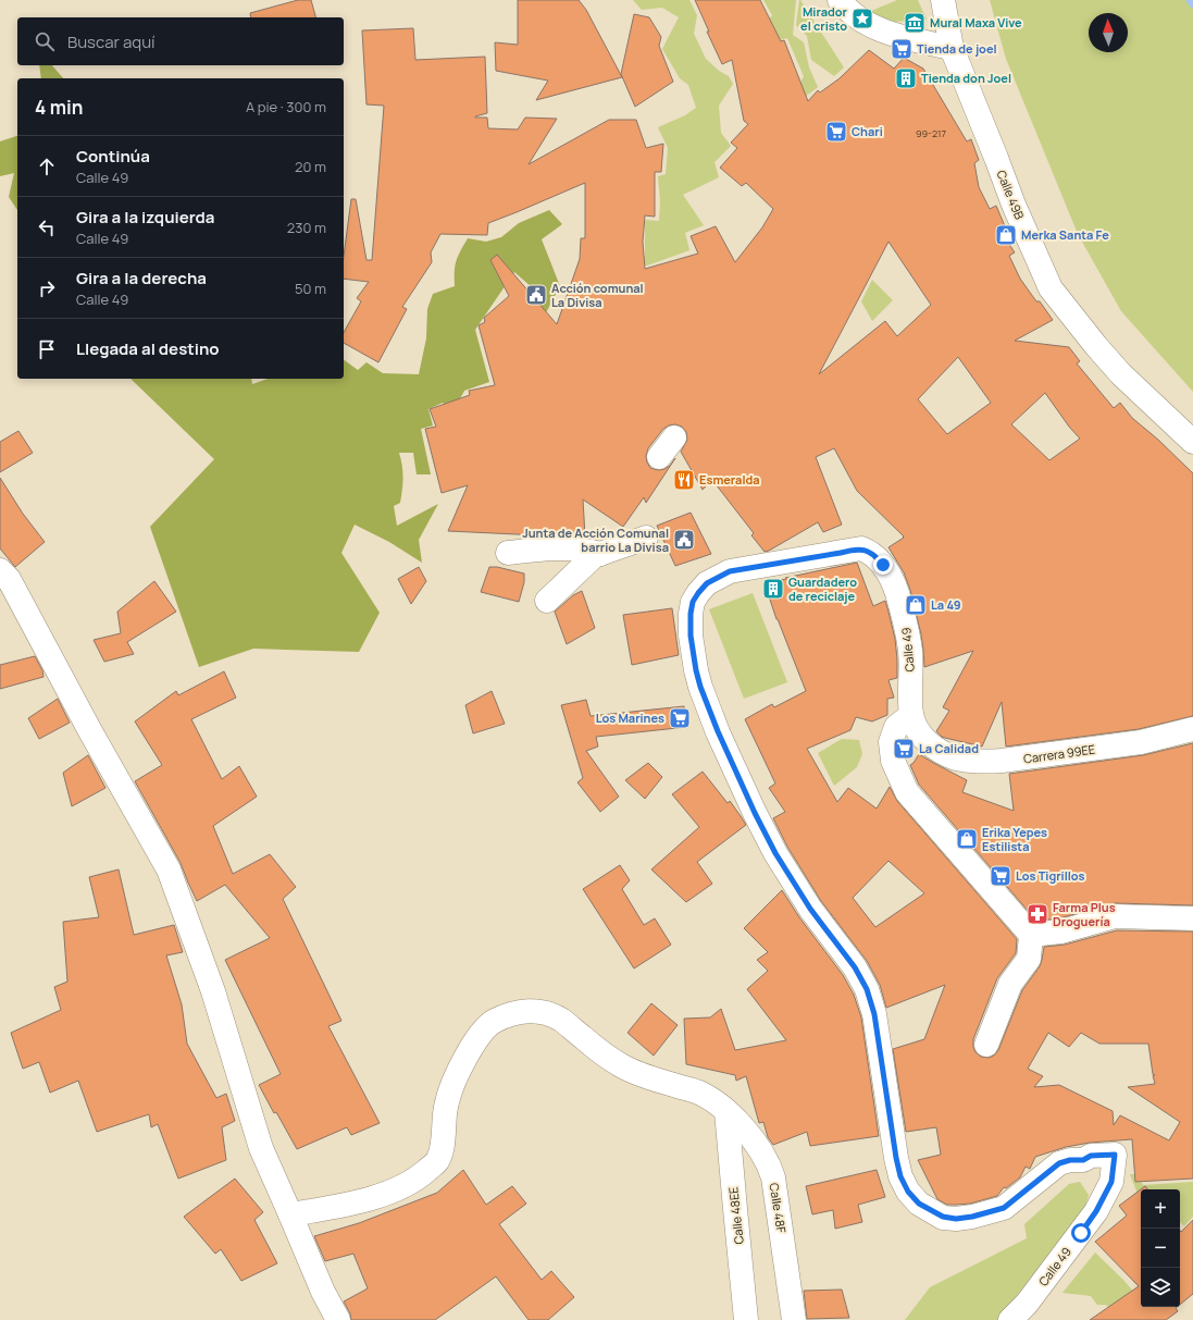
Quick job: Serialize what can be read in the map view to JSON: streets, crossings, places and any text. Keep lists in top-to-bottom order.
{
  "streets": {
    "street": [
      "Calle 49B",
      "Calle 49",
      "Carrera 99EE",
      "Calle 48F",
      "Calle 48EE"
    ]
  },
  "crossings": [
    ["Calle 49", "Carrera 99EE"],
    ["Calle 48F", "Calle 48EE"]
  ],
  "places": {
    "place": ["Mirador el cristo"],
    "museum": ["Mural Maxa Vive"],
    "supermarket": [
      "Tienda de joel",
      "Chari",
      "Los Marines",
      "La Calidad",
      "Los Tigrillos"
    ],
    "building": ["Tienda don Joel", "Guardadero de reciclaje"],
    "shop": ["Merka Santa Fe", "La 49", "Erika Yepes Estilista"],
    "public building": ["Acción comunal La Divisa", "Junta de Acción Comunal barrio La Divisa"],
    "restaurant": ["Esmeralda"],
    "pharmacy": ["Farma Plus Droguería"]
  },
  "house_numbers": ["99-217"],
  "north": "top",
  "page": {
    "search": "Buscar aquí",
    "heading": ["4 min", "A pie · 300 m"],
    "list": [
      ["Continúa", "Calle 49", "20 m"],
      ["Gira a la izquierda", "Calle 49", "230 m"],
      ["Gira a la derecha", "Calle 49", "50 m"],
      "Llegada al destino"
    ],
    "map_buttons": ["+", "−"]
  }
}
